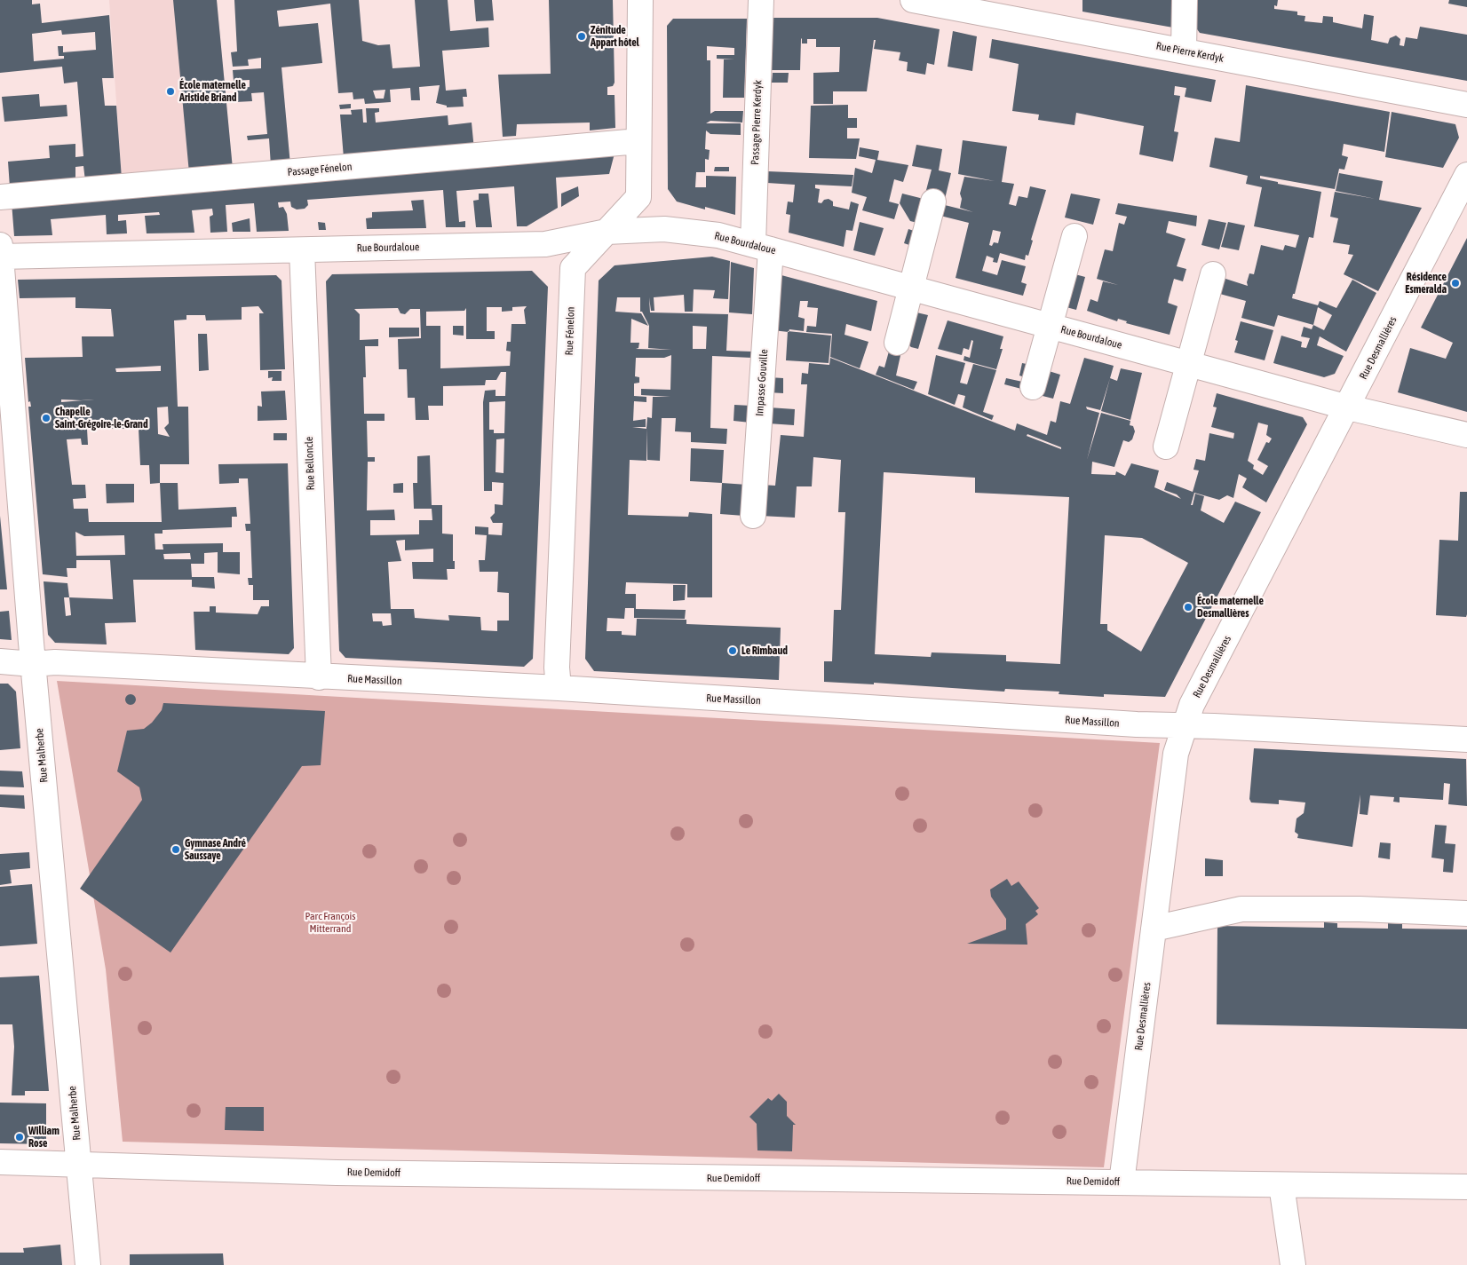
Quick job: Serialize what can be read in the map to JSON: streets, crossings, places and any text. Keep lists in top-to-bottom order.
{
  "streets": {
    "street": [
      "Rue Pierre Kerdyk",
      "Passage Pierre Kerdyk",
      "Passage Fénelon",
      "Rue Bourdaloue",
      "Rue Fénelon",
      "Rue Desmallières",
      "Impasse Gouville",
      "Rue Belloncle",
      "Rue Massillon",
      "Rue Malherbe",
      "Rue Demidoff"
    ]
  },
  "crossings": [
    ["Passage Pierre Kerdyk", "Rue Bourdaloue"],
    ["Passage Pierre Kerdyk", "Impasse Gouville"],
    ["Passage Fénelon", "Rue Fénelon"],
    ["Rue Bourdaloue", "Rue Fénelon"],
    ["Rue Bourdaloue", "Rue Desmallières"],
    ["Rue Bourdaloue", "Impasse Gouville"],
    ["Rue Bourdaloue", "Rue Belloncle"],
    ["Rue Bourdaloue", "Rue Malherbe"],
    ["Rue Fénelon", "Rue Massillon"],
    ["Rue Desmallières", "Rue Massillon"],
    ["Rue Desmallières", "Rue Demidoff"],
    ["Rue Belloncle", "Rue Massillon"],
    ["Rue Massillon", "Rue Malherbe"],
    ["Rue Malherbe", "Rue Demidoff"]
  ],
  "parks": ["Parc François Mitterrand"],
  "places": [
    "Zénitude Appart hôtel",
    "École maternelle Aristide Briand",
    "Résidence Esmeralda",
    "Chapelle Saint-Grégoire-le-Grand",
    "École maternelle Desmallières",
    "Le Rimbaud",
    "Gymnase André Saussaye",
    "William Rose"
  ]
}
